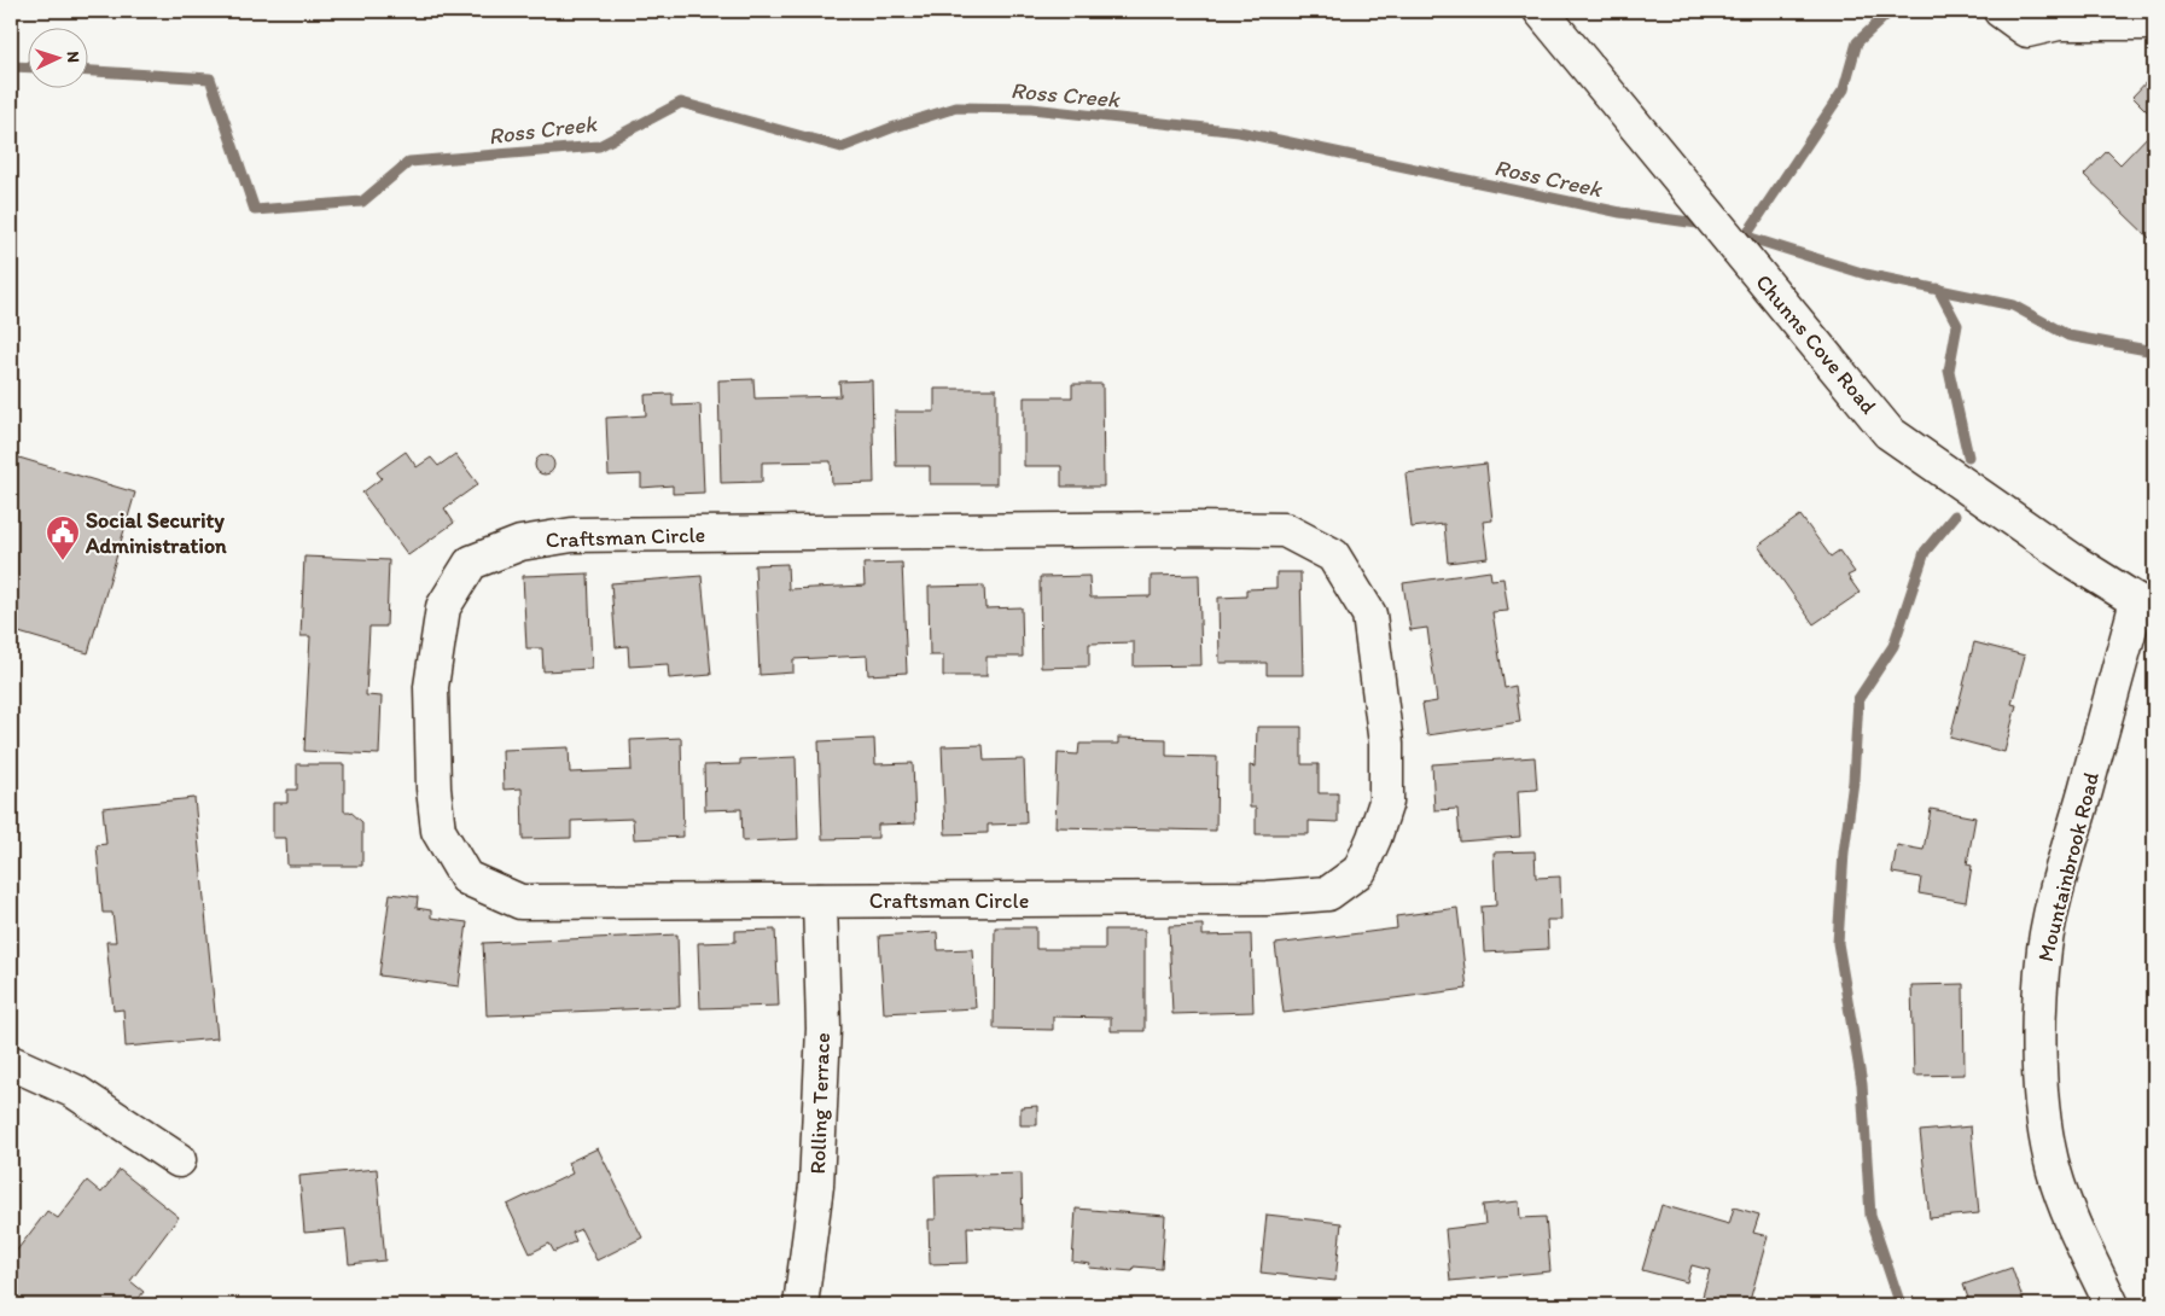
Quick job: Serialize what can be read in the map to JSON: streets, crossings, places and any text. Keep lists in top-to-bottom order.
{
  "streets": {
    "street": [
      "Chunns Cove Road",
      "Craftsman Circle",
      "Mountainbrook Road",
      "Rolling Terrace"
    ]
  },
  "crossings": [
    ["Chunns Cove Road", "Mountainbrook Road"],
    ["Craftsman Circle", "Rolling Terrace"]
  ],
  "water": ["Ross Creek"],
  "places": {
    "public building": ["Social Security Administration"]
  },
  "north": "right"
}
